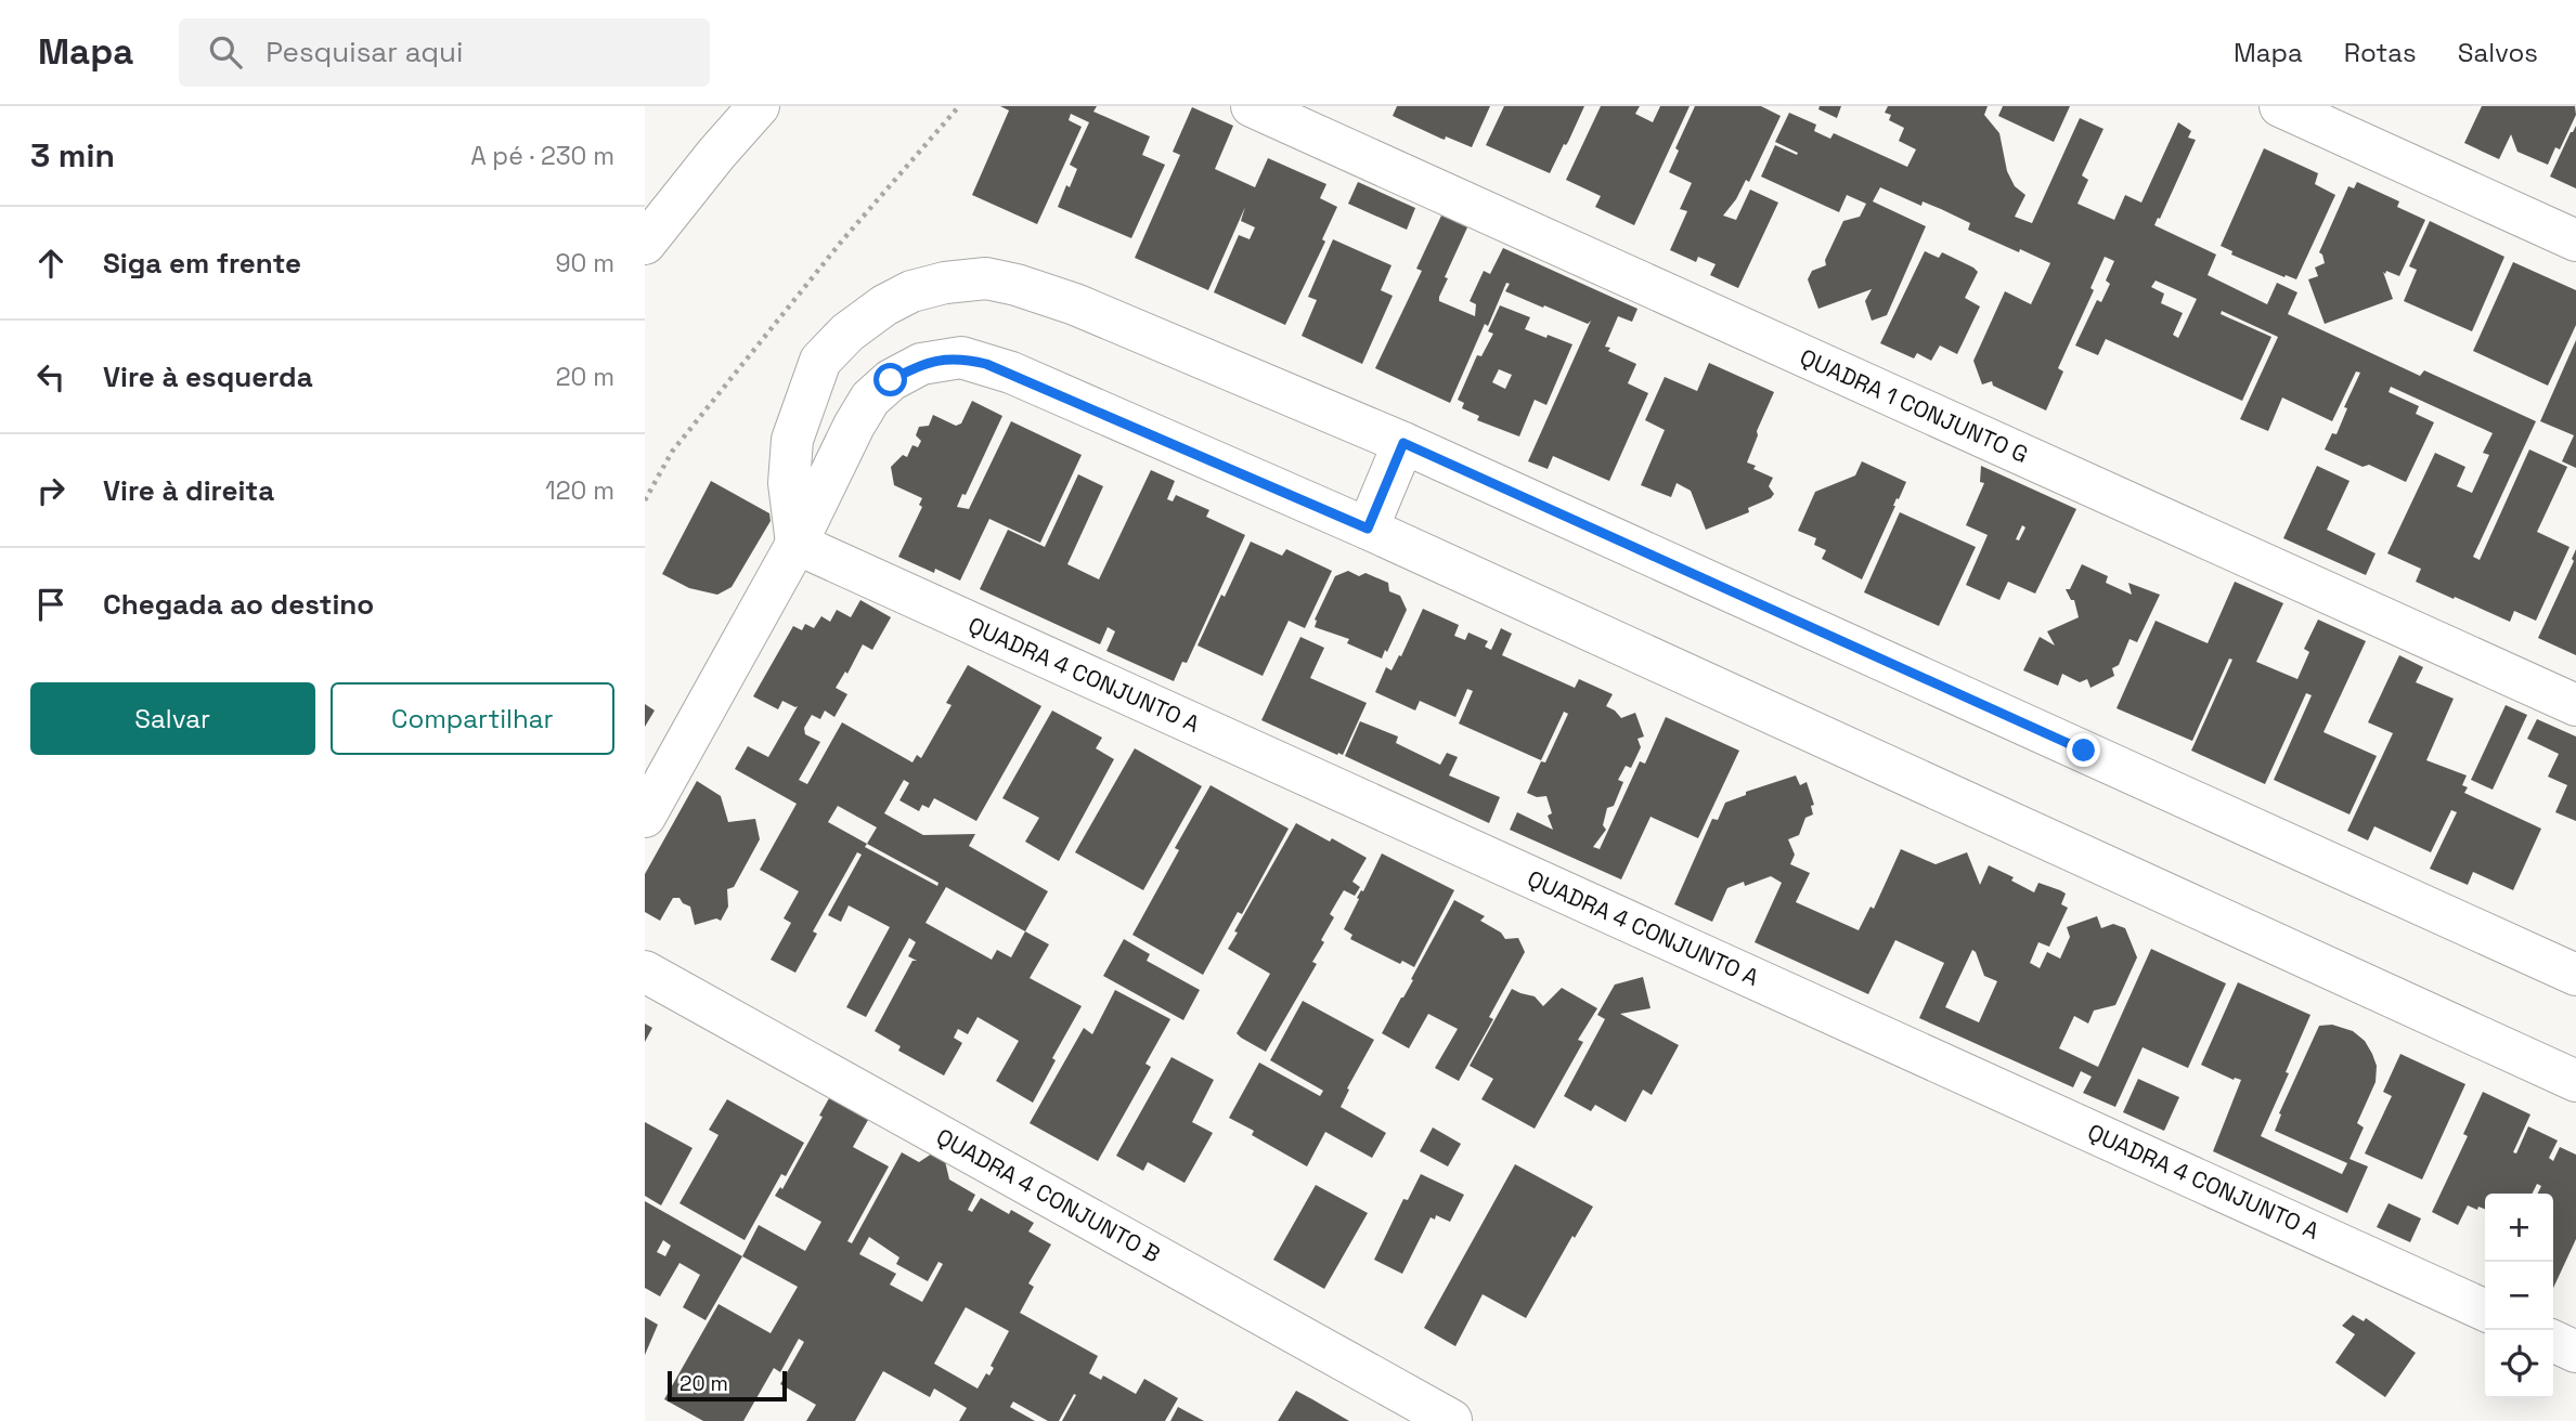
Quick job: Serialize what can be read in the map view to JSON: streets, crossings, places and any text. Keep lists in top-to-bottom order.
{
  "streets": {
    "street": ["QUADRA 1 CONJUNTO G", "QUADRA 4 CONJUNTO A", "QUADRA 4 CONJUNTO B"]
  },
  "scale_bar": "20 m",
  "page": {
    "header": "Mapa",
    "search": "Pesquisar aqui",
    "nav": ["Mapa", "Rotas", "Salvos"],
    "heading": ["3 min", "A pé · 230 m"],
    "list": [
      ["Siga em frente", "90 m"],
      ["Vire à esquerda", "20 m"],
      ["Vire à direita", "120 m"],
      "Chegada ao destino"
    ],
    "buttons": ["Salvar", "Compartilhar"],
    "map_buttons": ["+", "−"],
    "scale": "20 m"
  }
}
